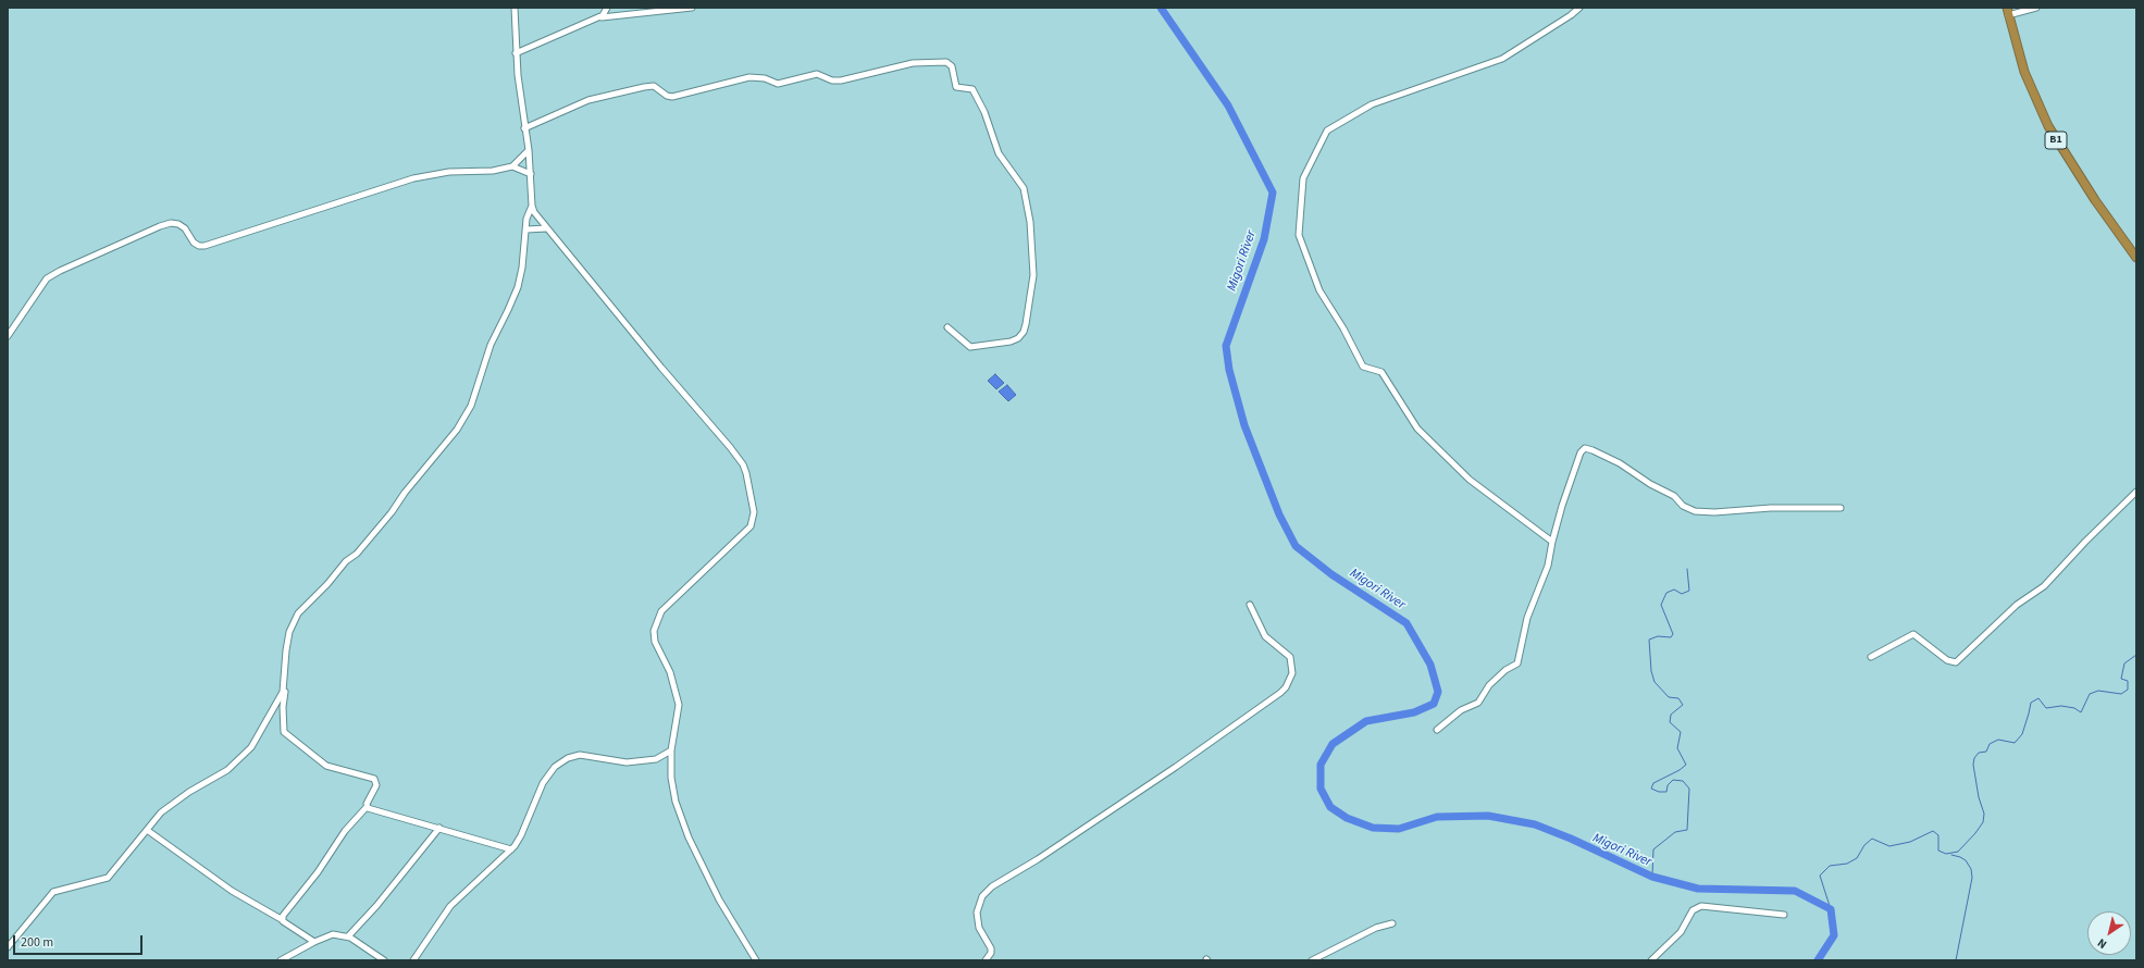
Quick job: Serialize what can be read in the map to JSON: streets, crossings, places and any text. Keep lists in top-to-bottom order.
{
  "streets": {
    "highway": ["B1"]
  },
  "water": ["Migori River"],
  "scale_bar": "200 m",
  "north": "bottom left"
}
